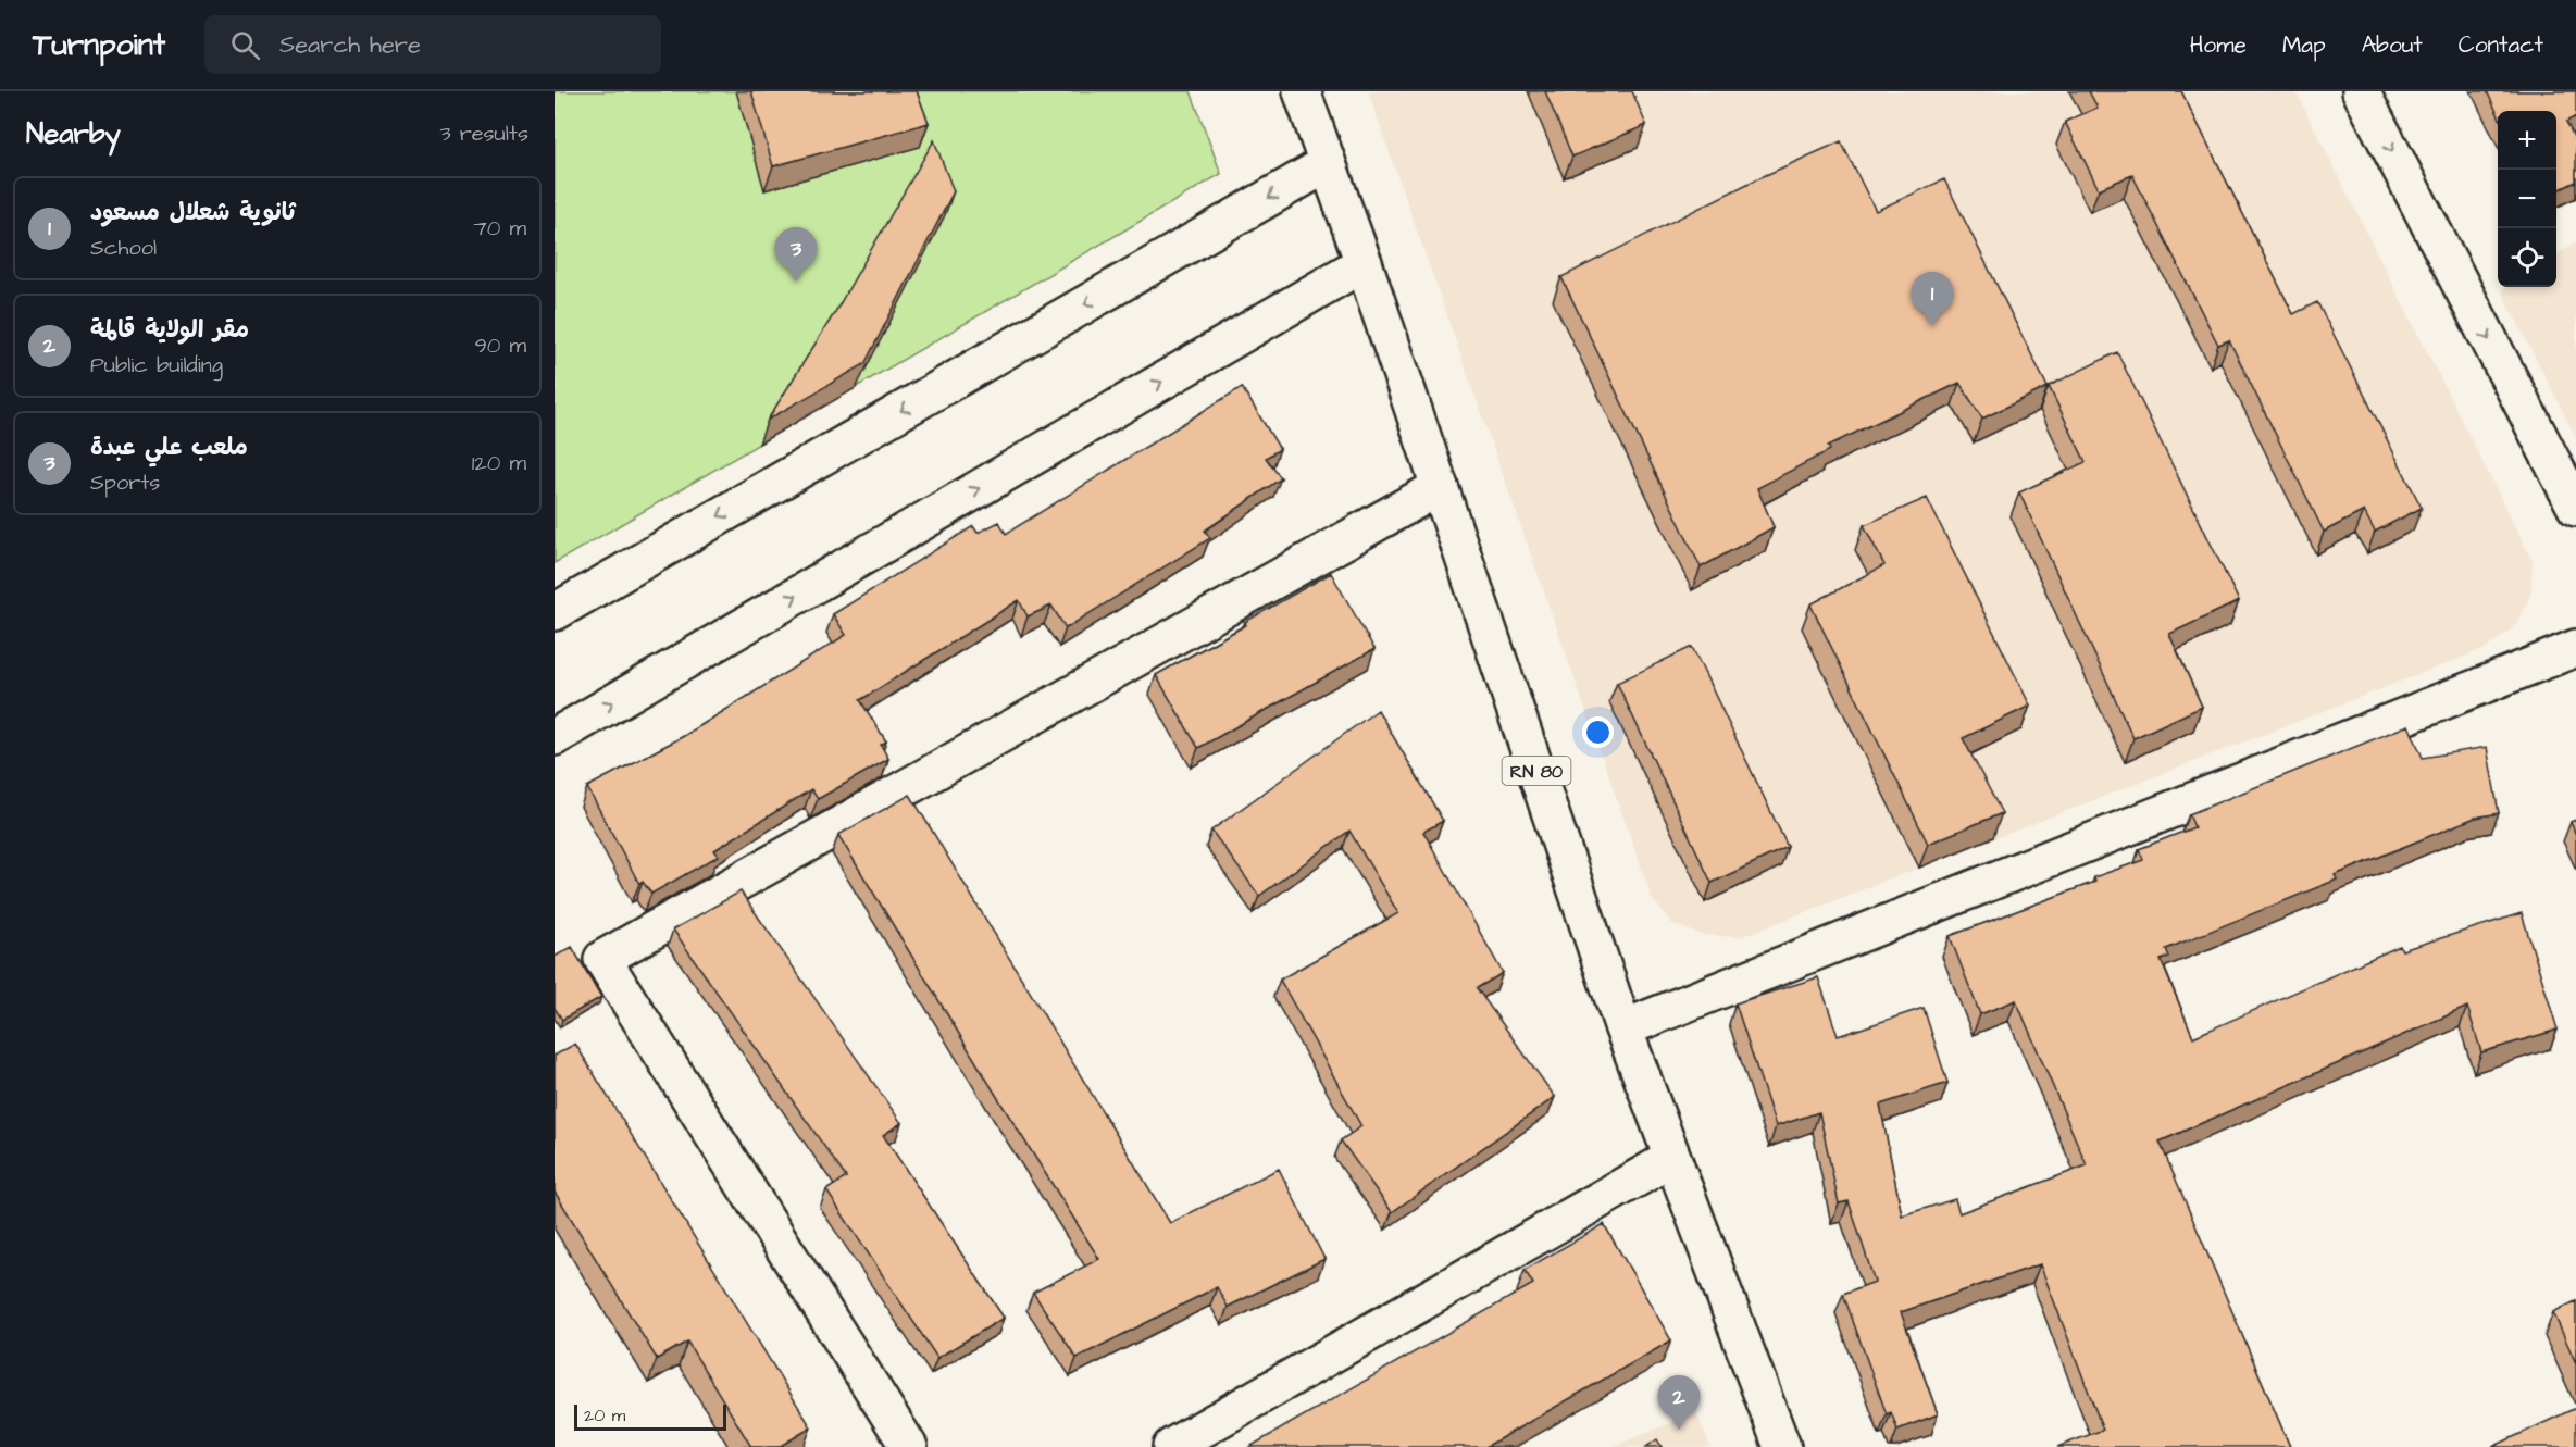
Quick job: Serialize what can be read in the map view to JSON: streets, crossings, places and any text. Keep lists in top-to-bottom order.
{
  "streets": {
    "street": ["RN 80"]
  },
  "scale_bar": "20 m",
  "page": {
    "header": "Turnpoint",
    "search": "Search here",
    "nav": [
      "Home",
      "Map",
      "About",
      "Contact"
    ],
    "heading": ["Nearby", "3 results"],
    "map_buttons": ["+", "−"],
    "list": [
      {
        "mark": "1",
        "name": "ثانوية شعلال مسعود",
        "note": "School",
        "value": "70 m"
      },
      {
        "mark": "2",
        "name": "مقر الولاية قالمة",
        "note": "Public building",
        "value": "90 m"
      },
      {
        "mark": "3",
        "name": "ملعب علي عبدة",
        "note": "Sports",
        "value": "120 m"
      }
    ],
    "pins": ["3", "1", "2"],
    "scale": "20 m"
  }
}
